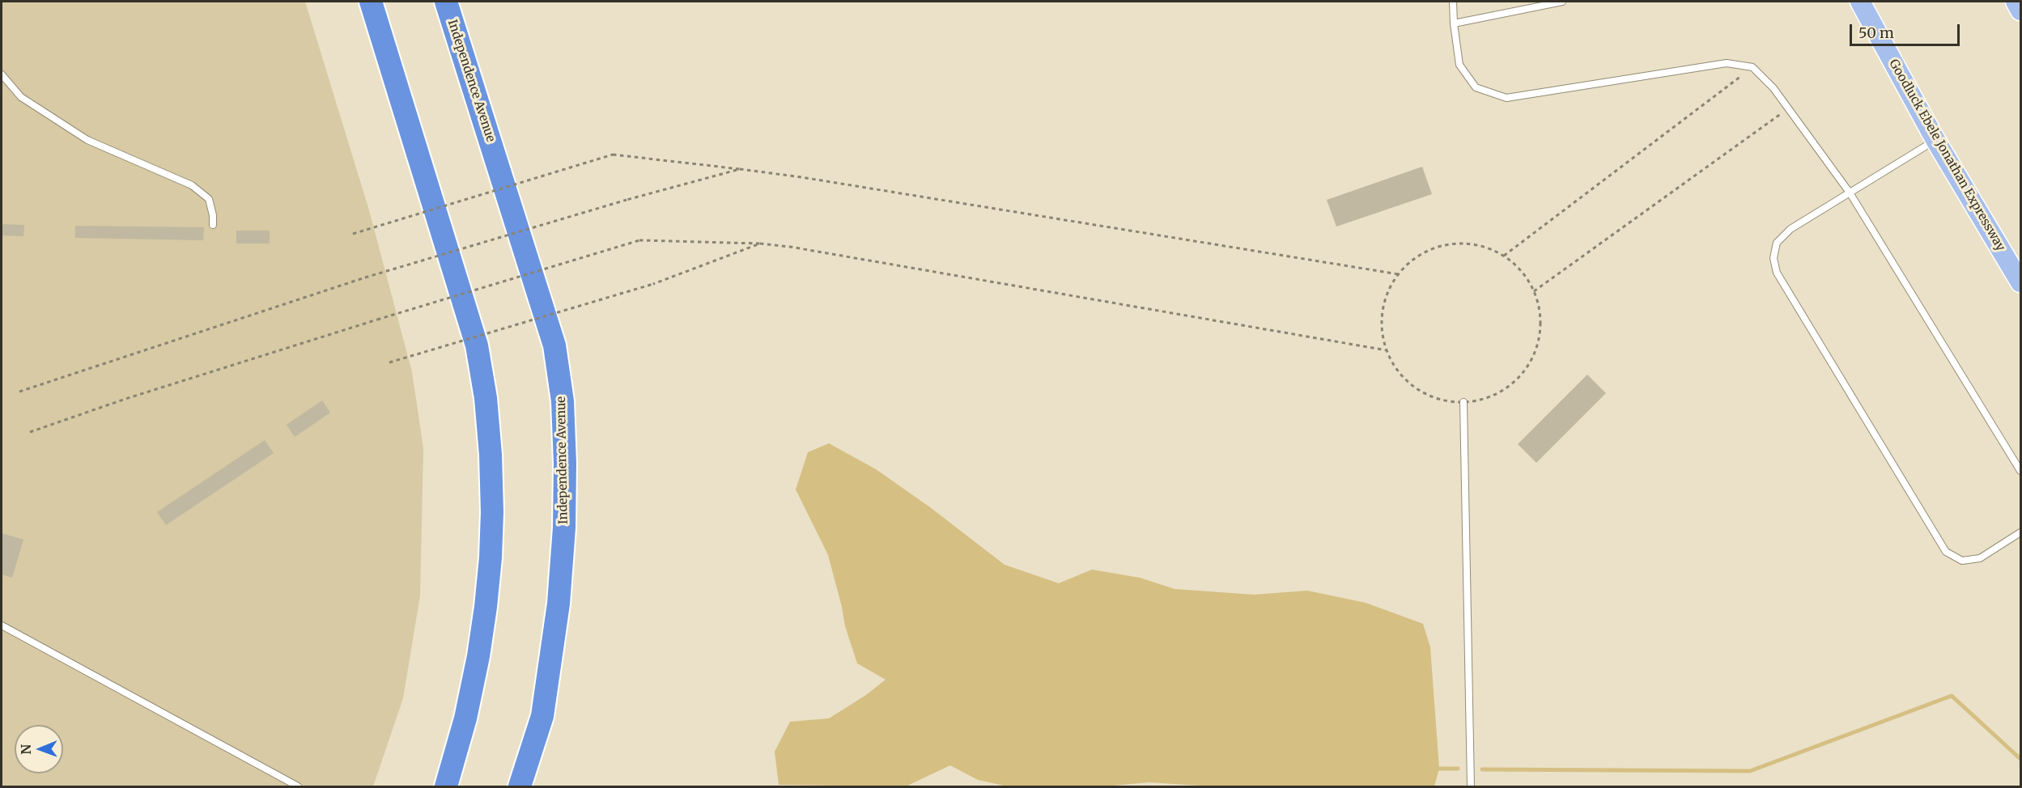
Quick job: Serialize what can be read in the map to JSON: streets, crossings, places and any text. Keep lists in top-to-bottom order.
{
  "streets": {
    "highway": ["Independence Avenue"],
    "main road": ["Goodluck Ebele Jonathan Expressway"]
  },
  "scale_bar": "50 m",
  "north": "left"
}
